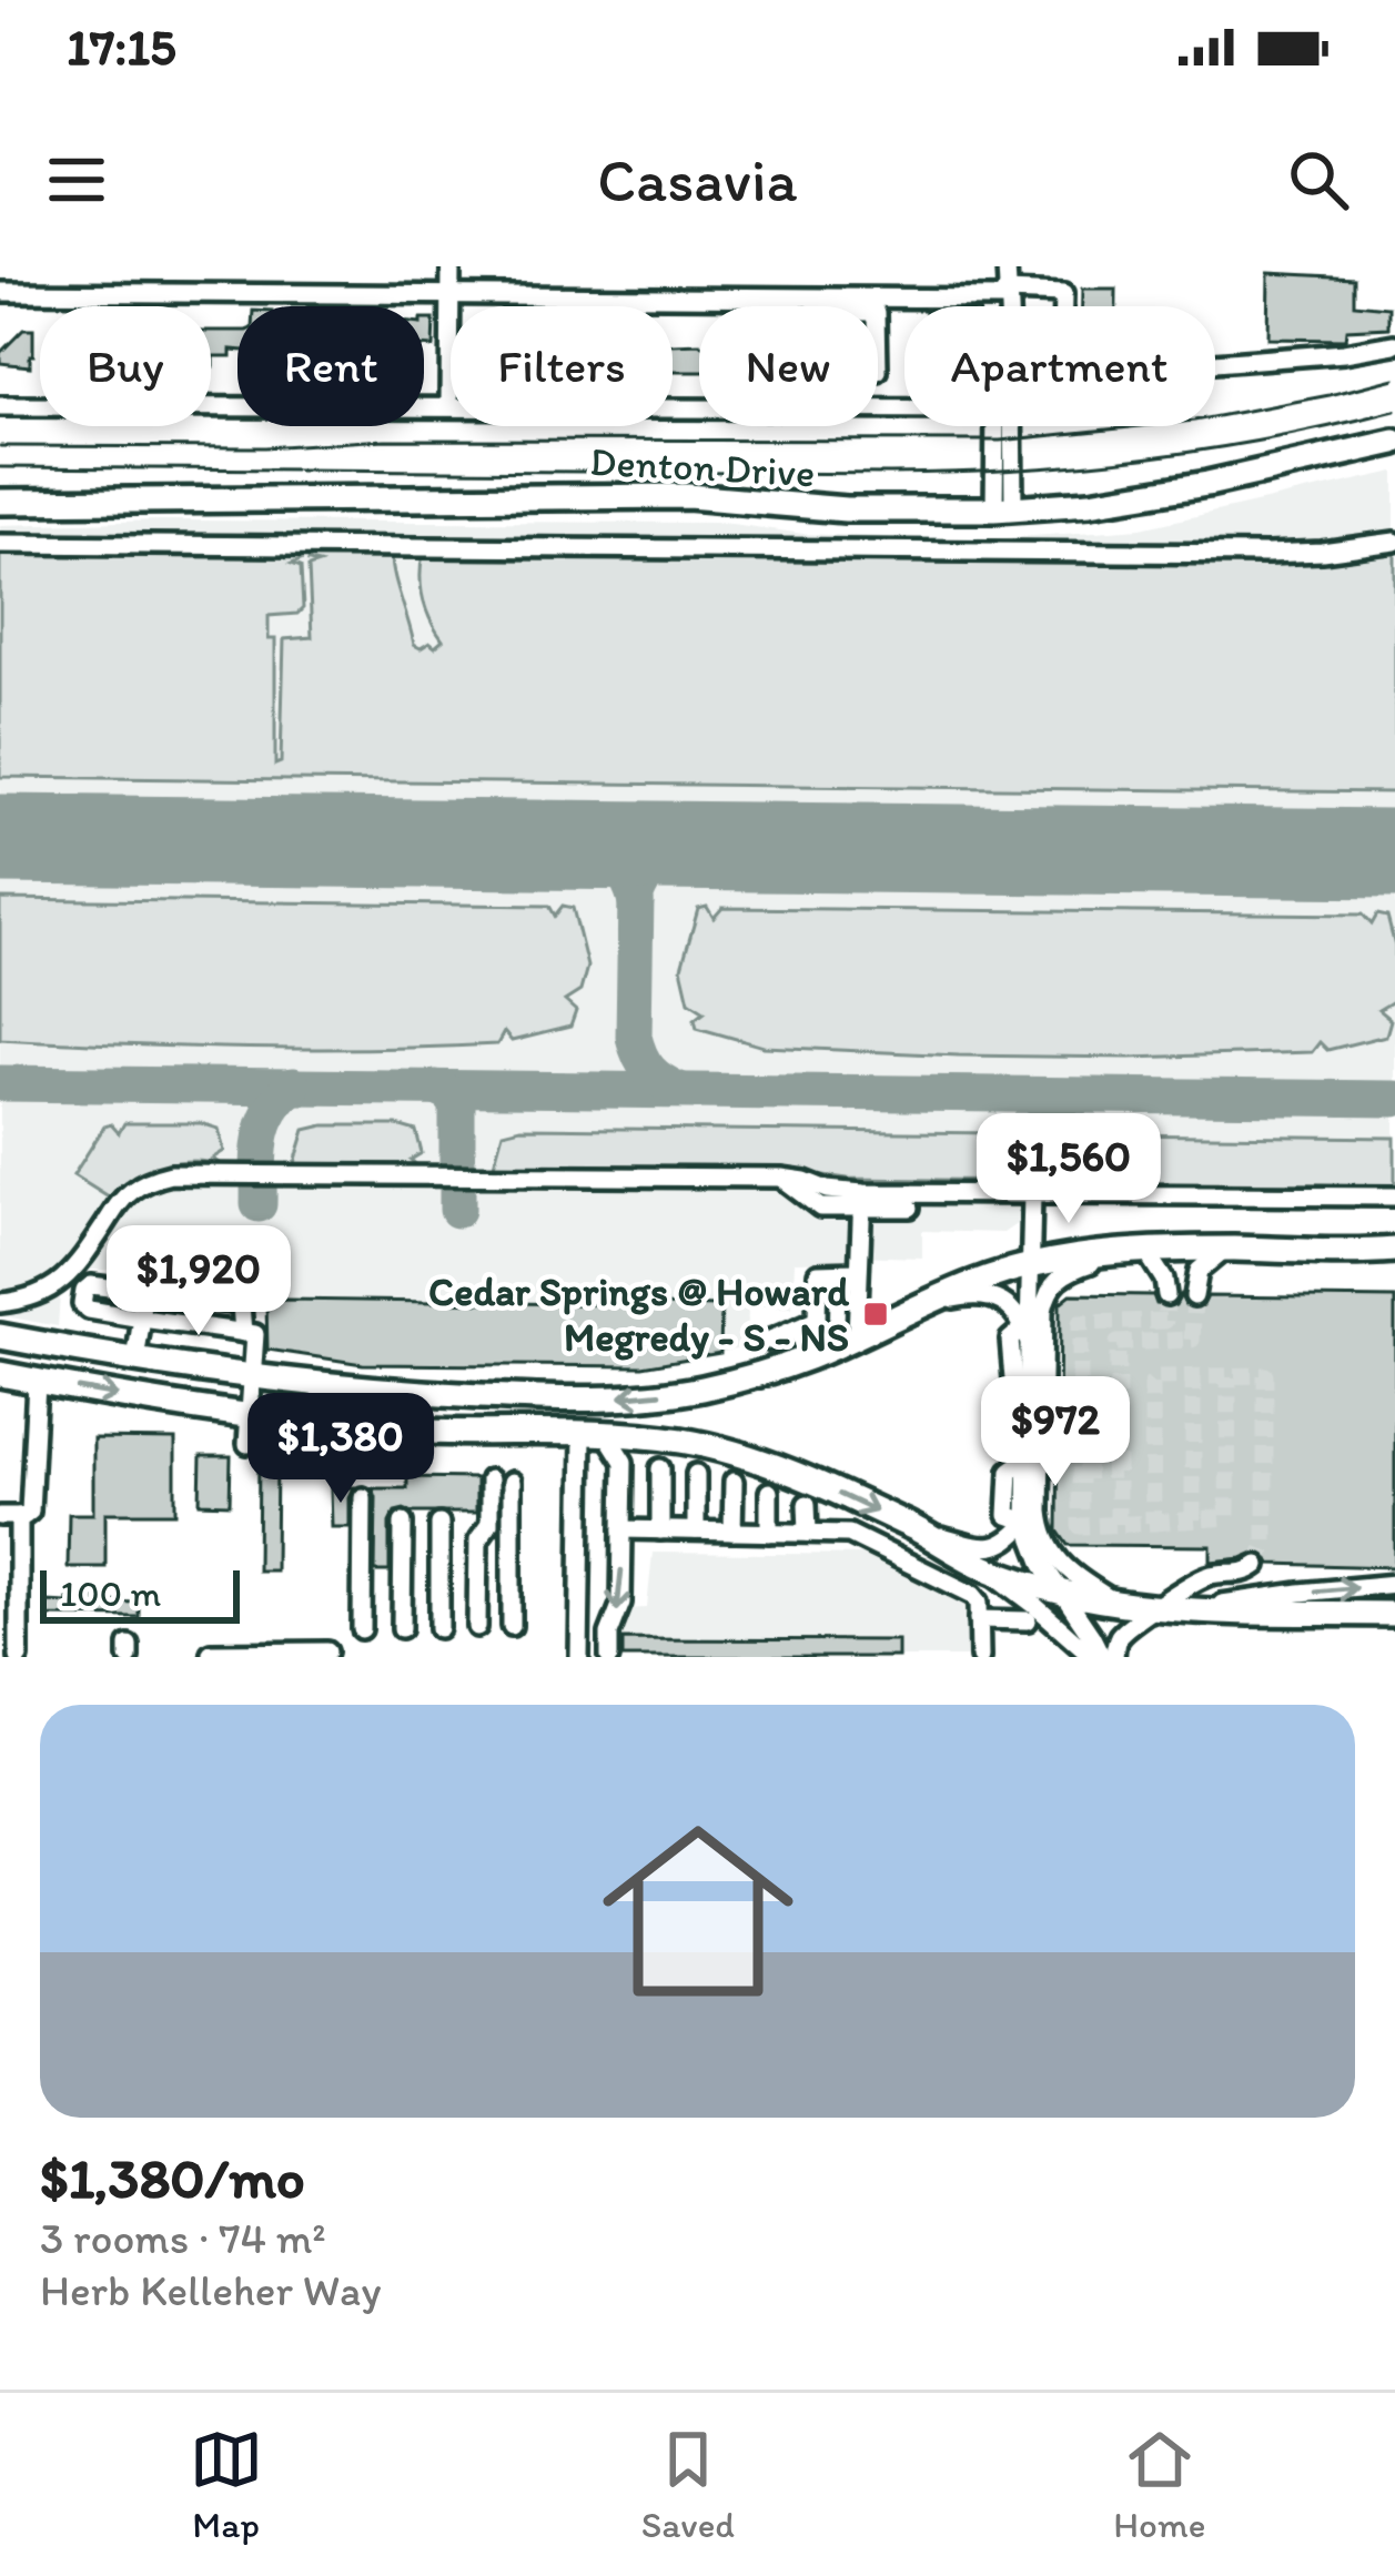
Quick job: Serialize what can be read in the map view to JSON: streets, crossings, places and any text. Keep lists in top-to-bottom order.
{
  "streets": {
    "main road": ["Denton Drive"]
  },
  "places": {
    "transit": ["Cedar Springs @ Howard Megredy - S - NS"]
  },
  "scale_bar": "100 m",
  "page": {
    "status": "17:15",
    "header": "Casavia",
    "chip": [
      "Buy",
      "Rent",
      "Filters",
      "New",
      "Apartment"
    ],
    "price": [
      "$1,560",
      "$1,920",
      "$972",
      "$1,380"
    ],
    "scale": "100 m",
    "list": [
      {
        "name": "$1,380/mo",
        "note": "3 rooms · 74 m² · Herb Kelleher Way"
      }
    ],
    "tabs": ["Map", "Saved", "Home"]
  }
}
